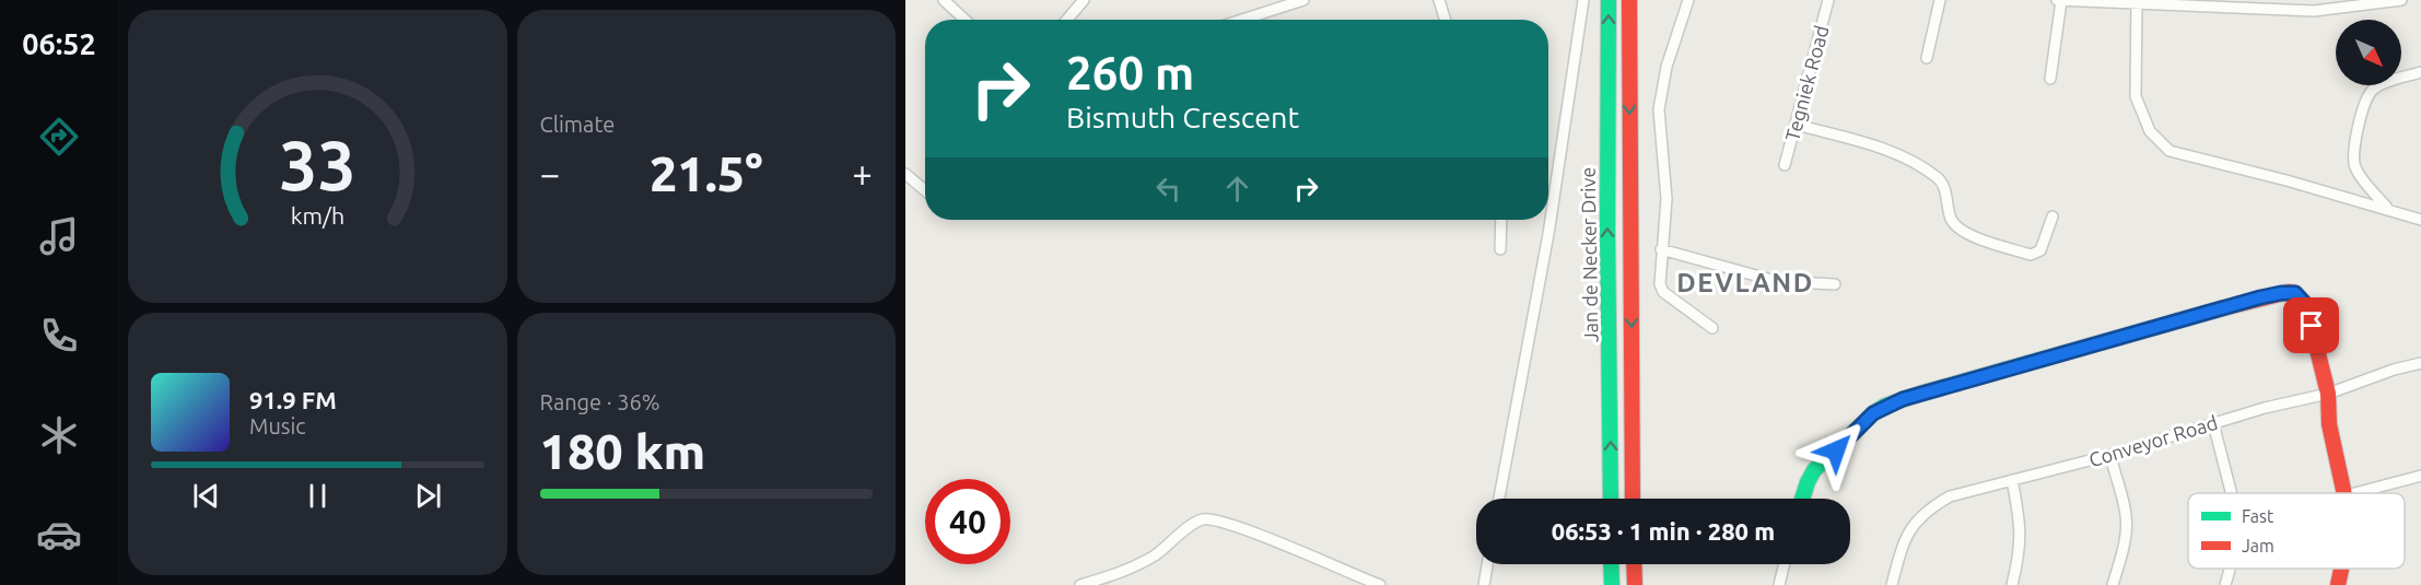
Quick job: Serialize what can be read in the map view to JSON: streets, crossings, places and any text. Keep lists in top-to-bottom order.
{
  "streets": {
    "main road": ["Jan de Necker Drive"],
    "street": ["Tegniek Road", "Conveyor Road"]
  },
  "districts": ["DEVLAND"],
  "legend": ["Fast", "Jam"],
  "north": "bottom right",
  "page": {
    "tabs": "06:52",
    "tile": [
      "Climate",
      ["Range · 36%", "180 km"]
    ],
    "turn": ["260 m", "Bismuth Crescent"],
    "heat": ["−", "21.5°", "+"],
    "song": ["91.9 FM", "Music"],
    "limit": "40",
    "trip": "06:53 · 1 min · 280 m",
    "gauge": ["33", "km/h"]
  }
}
